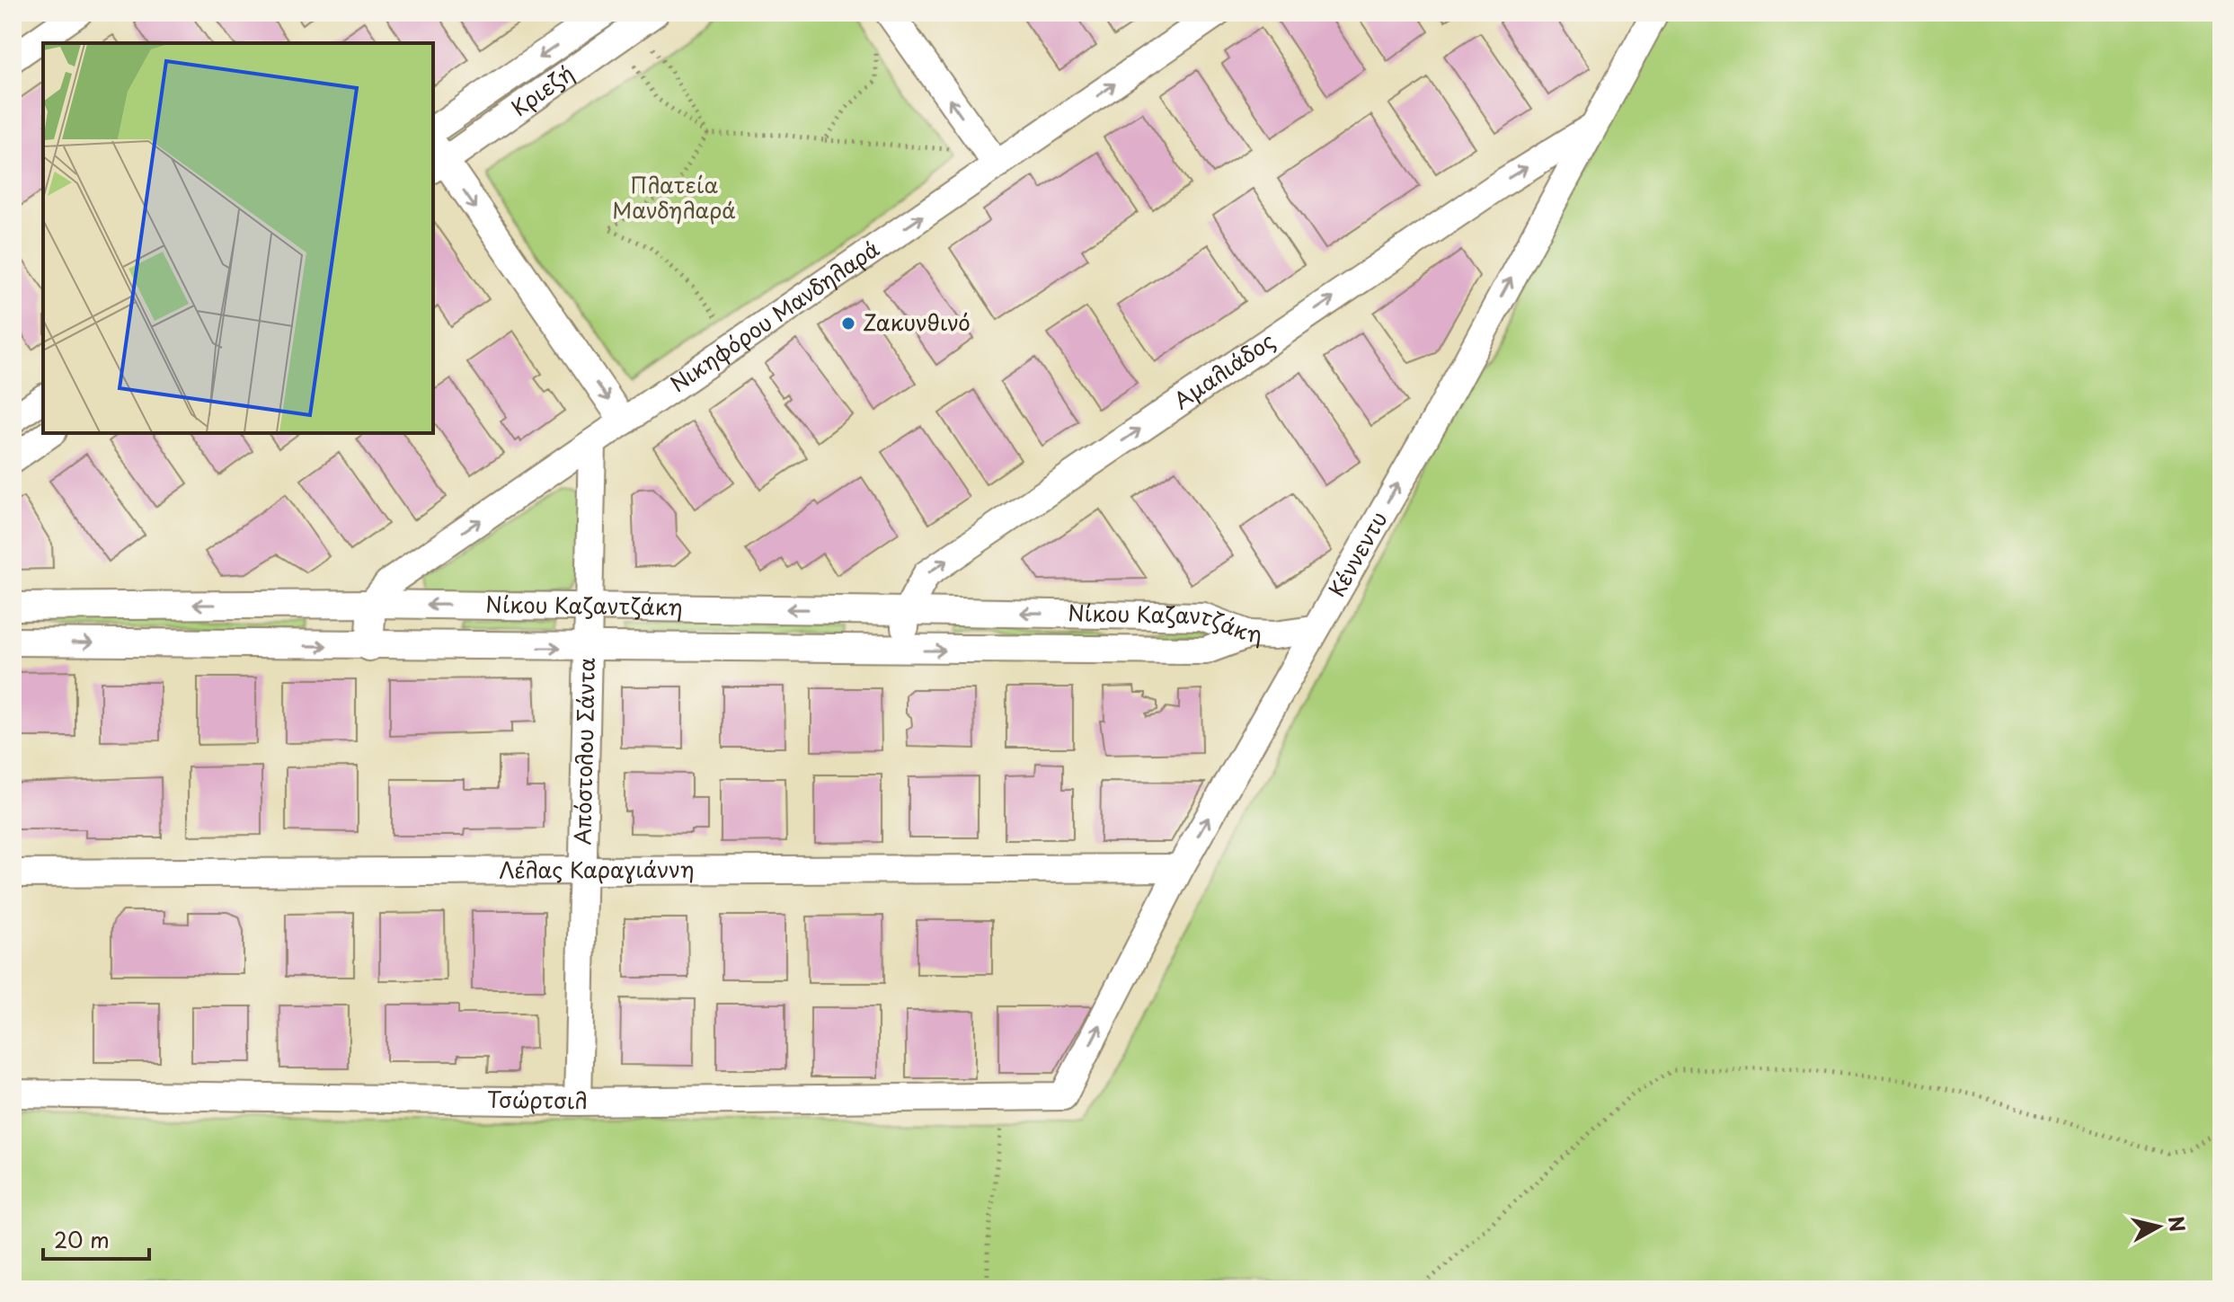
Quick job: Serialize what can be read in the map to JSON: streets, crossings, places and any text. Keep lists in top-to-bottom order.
{
  "streets": {
    "street": [
      "Κριεζή",
      "Νικηφόρου Μανδηλαρά",
      "Αμαλιάδος",
      "Κέννεντυ",
      "Νίκου Καζαντζάκη",
      "Απόστολου Σάντα",
      "Λέλας Καραγιάννη",
      "Τσώρτσιλ"
    ]
  },
  "crossings": [
    ["Νικηφόρου Μανδηλαρά", "Νίκου Καζαντζάκη"],
    ["Νικηφόρου Μανδηλαρά", "Απόστολου Σάντα"],
    ["Αμαλιάδος", "Κέννεντυ"],
    ["Αμαλιάδος", "Νίκου Καζαντζάκη"],
    ["Κέννεντυ", "Λέλας Καραγιάννη"],
    ["Κέννεντυ", "Τσώρτσιλ"],
    ["Νίκου Καζαντζάκη", "Απόστολου Σάντα"],
    ["Απόστολου Σάντα", "Λέλας Καραγιάννη"],
    ["Απόστολου Σάντα", "Τσώρτσιλ"]
  ],
  "one_way": ["Νικηφόρου Μανδηλαρά", "Αμαλιάδος", "Κέννεντυ"],
  "parks": ["Πλατεία Μανδηλαρά"],
  "places": ["Ζακυνθινό"],
  "scale_bar": "20 m",
  "north": "right"
}
